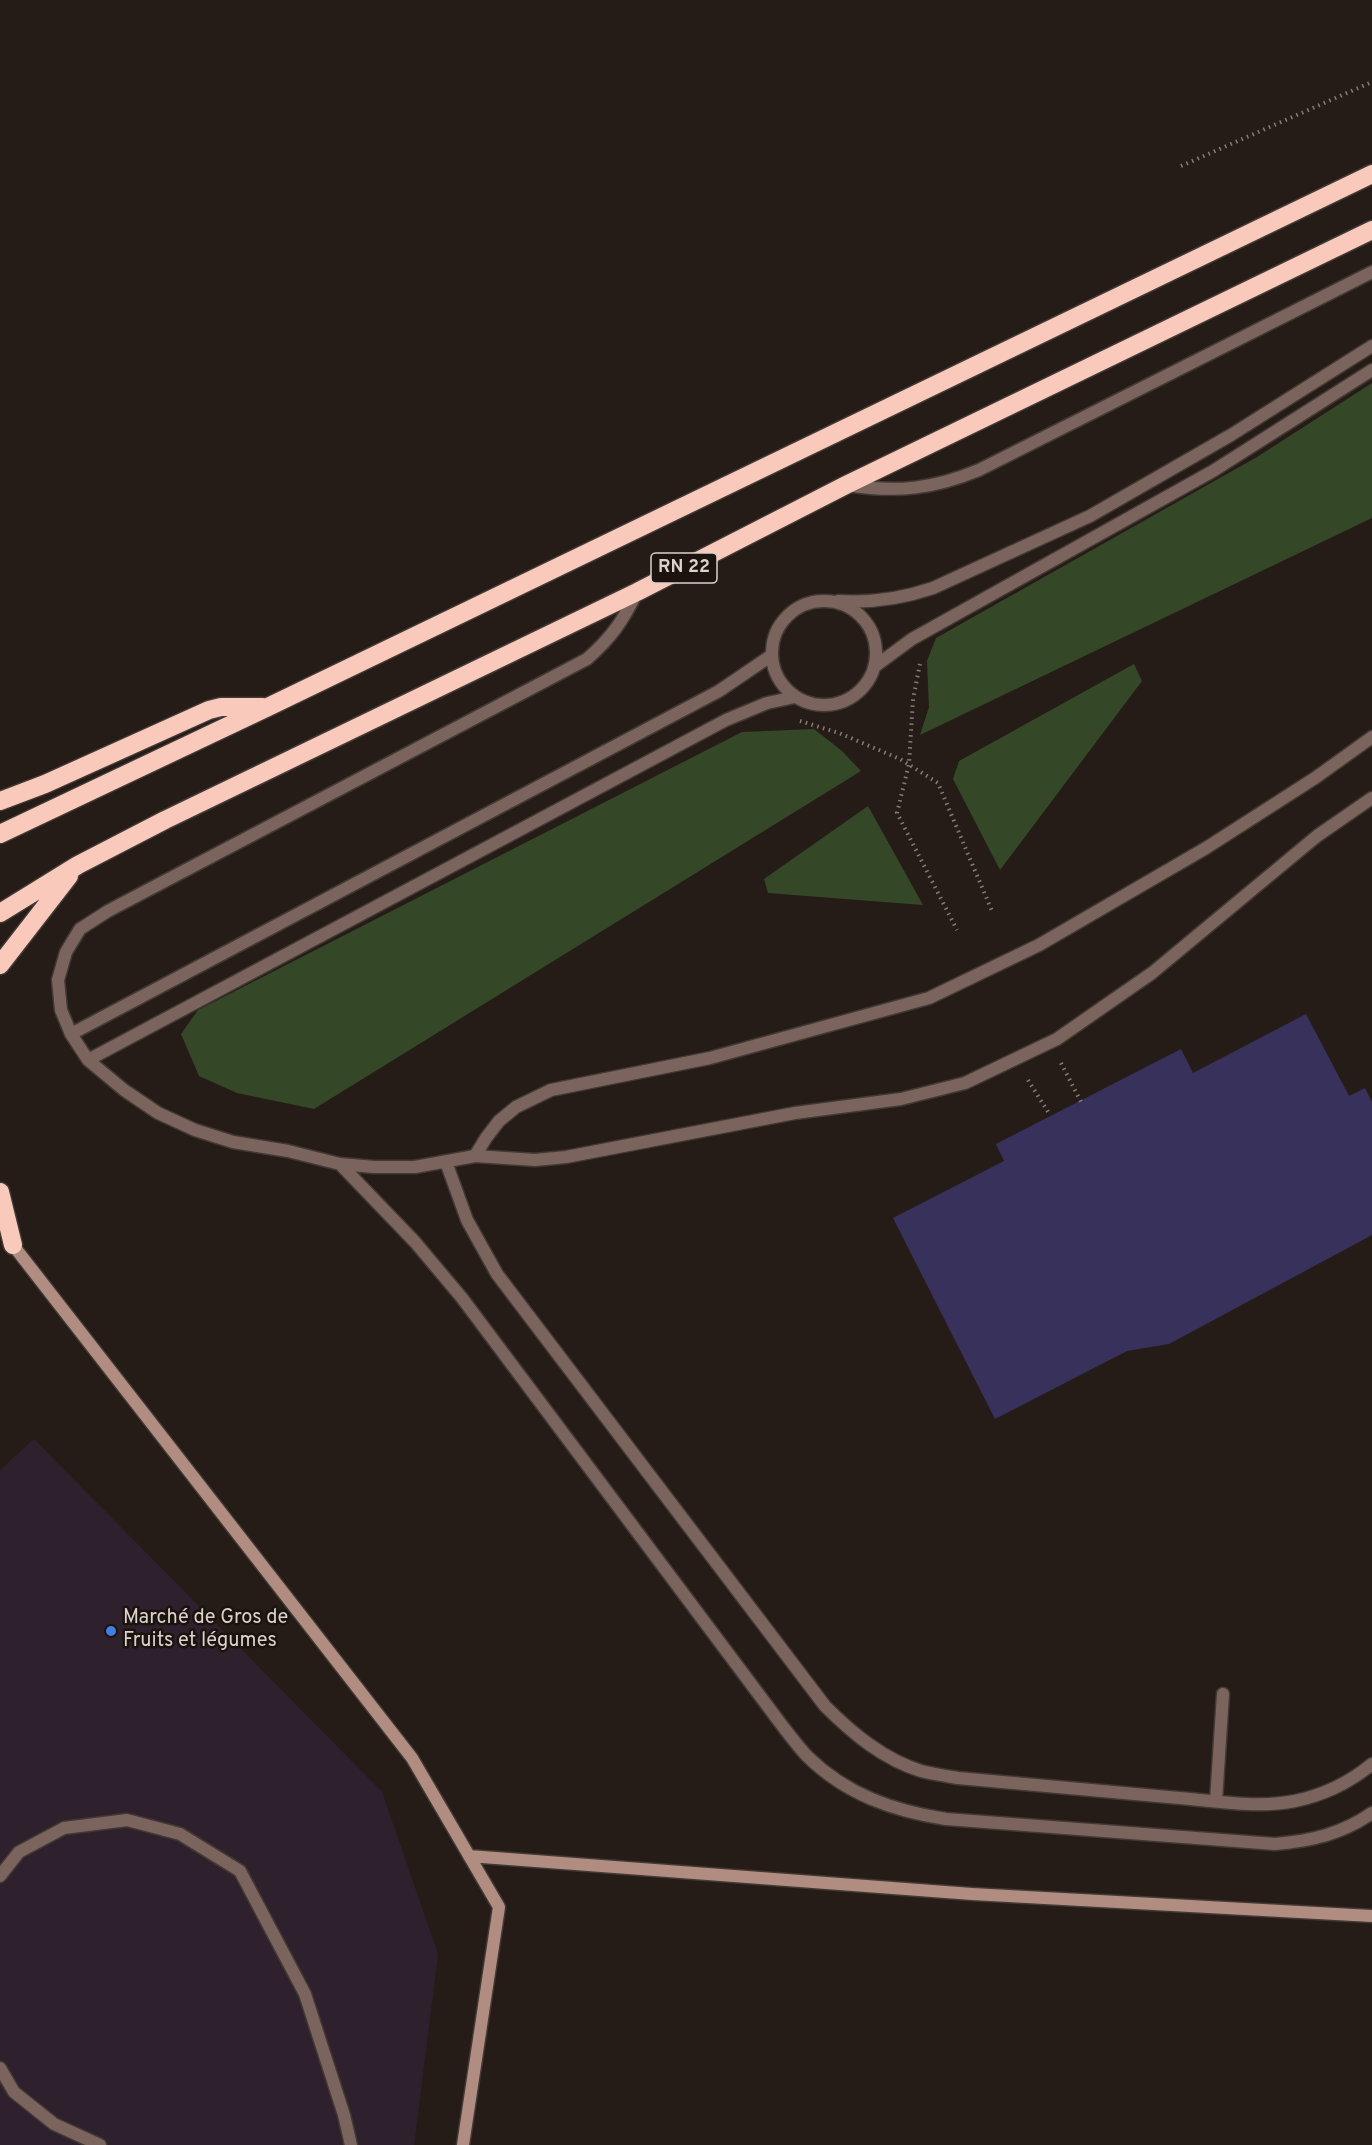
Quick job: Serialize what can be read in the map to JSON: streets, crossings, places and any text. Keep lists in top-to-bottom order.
{
  "streets": {
    "highway": ["RN 22"]
  },
  "places": ["Marché de Gros de Fruits et légumes"]
}
